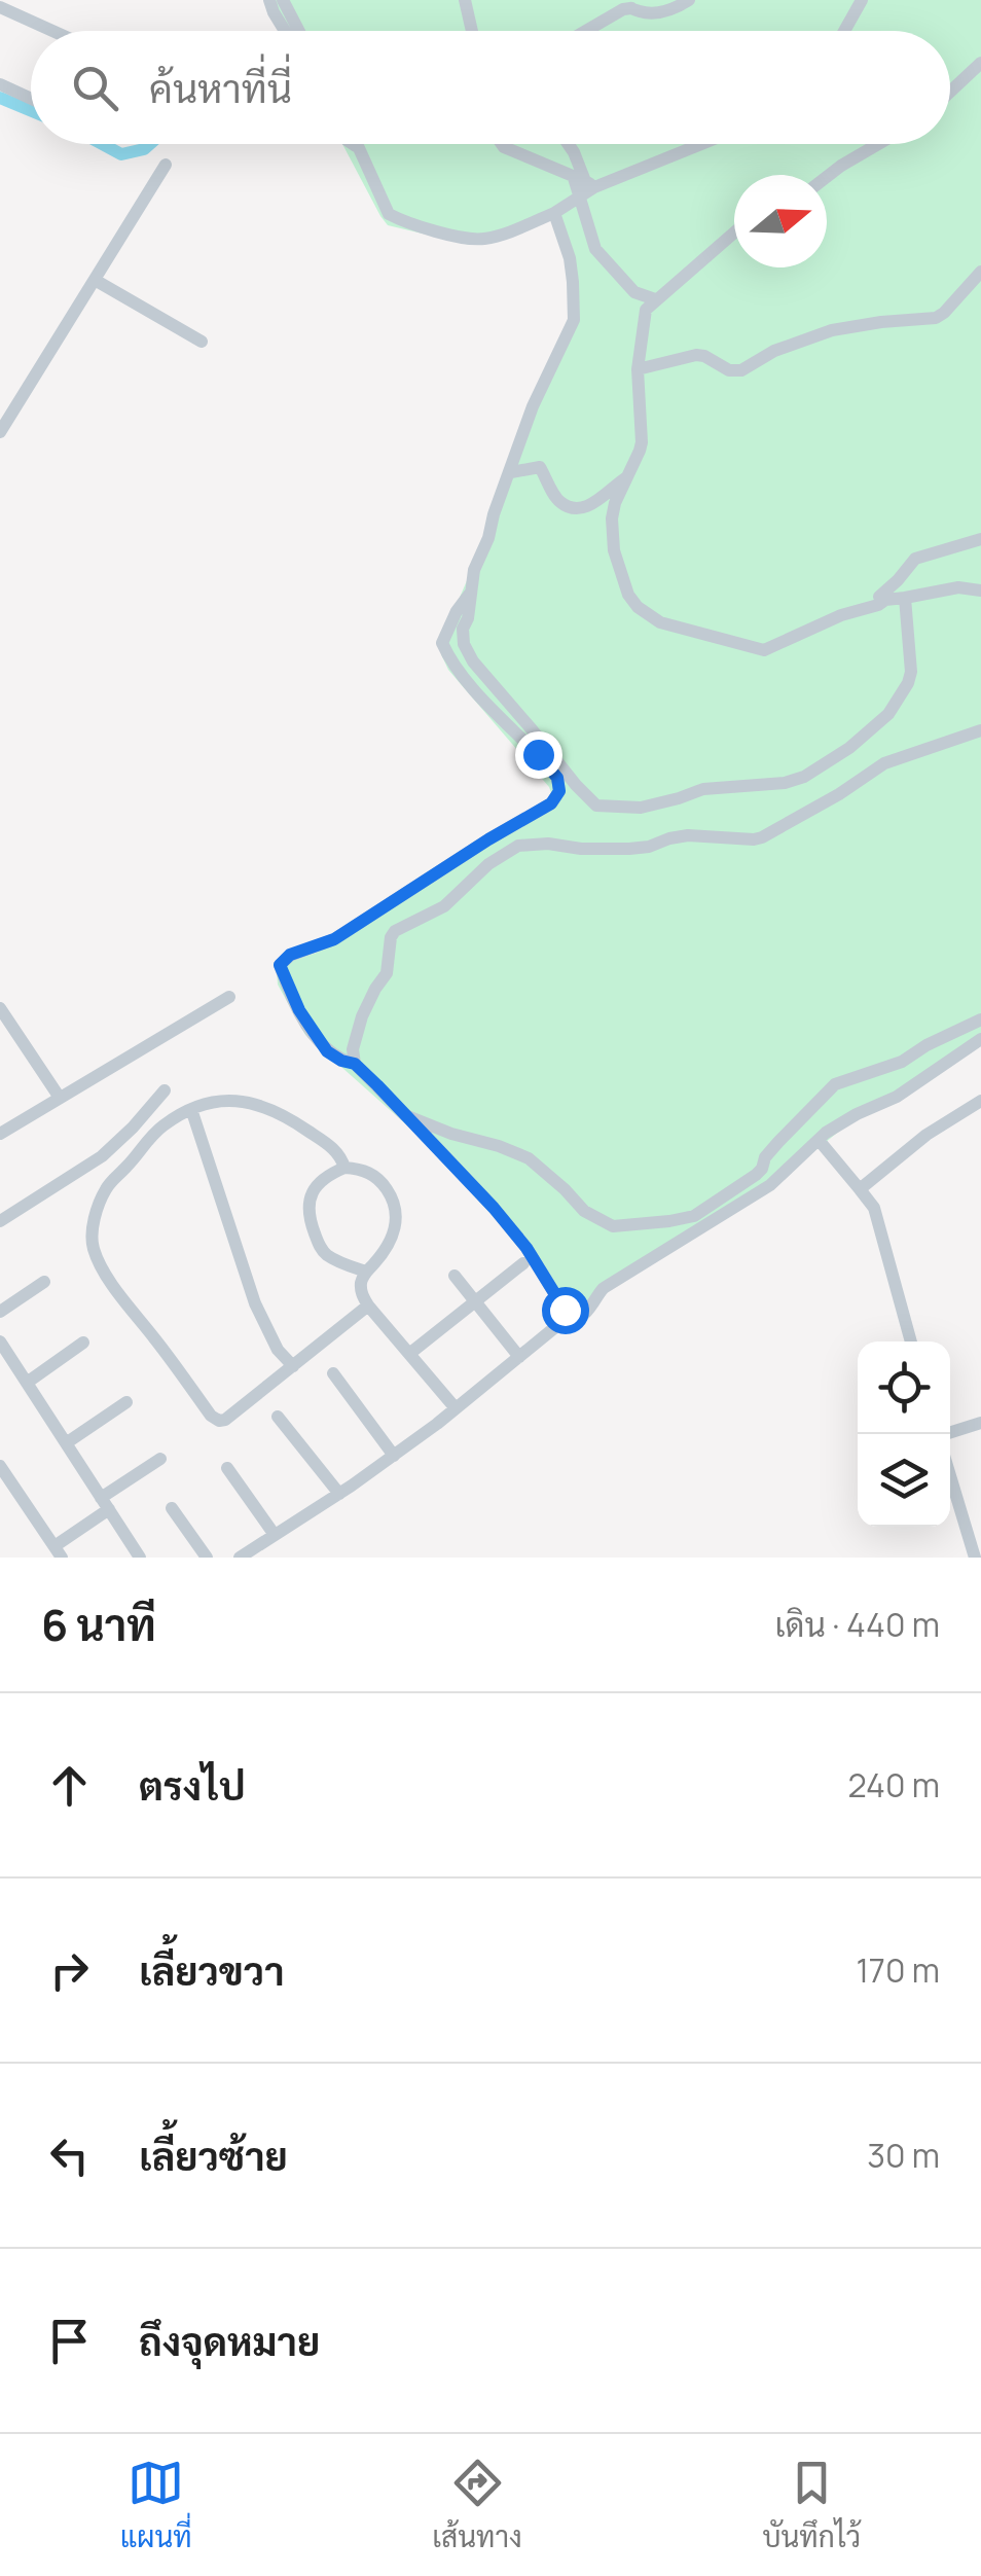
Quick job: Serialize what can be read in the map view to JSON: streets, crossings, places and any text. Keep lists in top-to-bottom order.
{
  "north": "right",
  "page": {
    "search": "ค้นหาที่นี่",
    "heading": ["6 นาที", "เดิน · 440 m"],
    "list": [
      ["ตรงไป", "240 m"],
      ["เลี้ยวขวา", "170 m"],
      ["เลี้ยวซ้าย", "30 m"],
      "ถึงจุดหมาย"
    ],
    "nav": ["แผนที่", "เส้นทาง", "บันทึกไว้"]
  }
}
